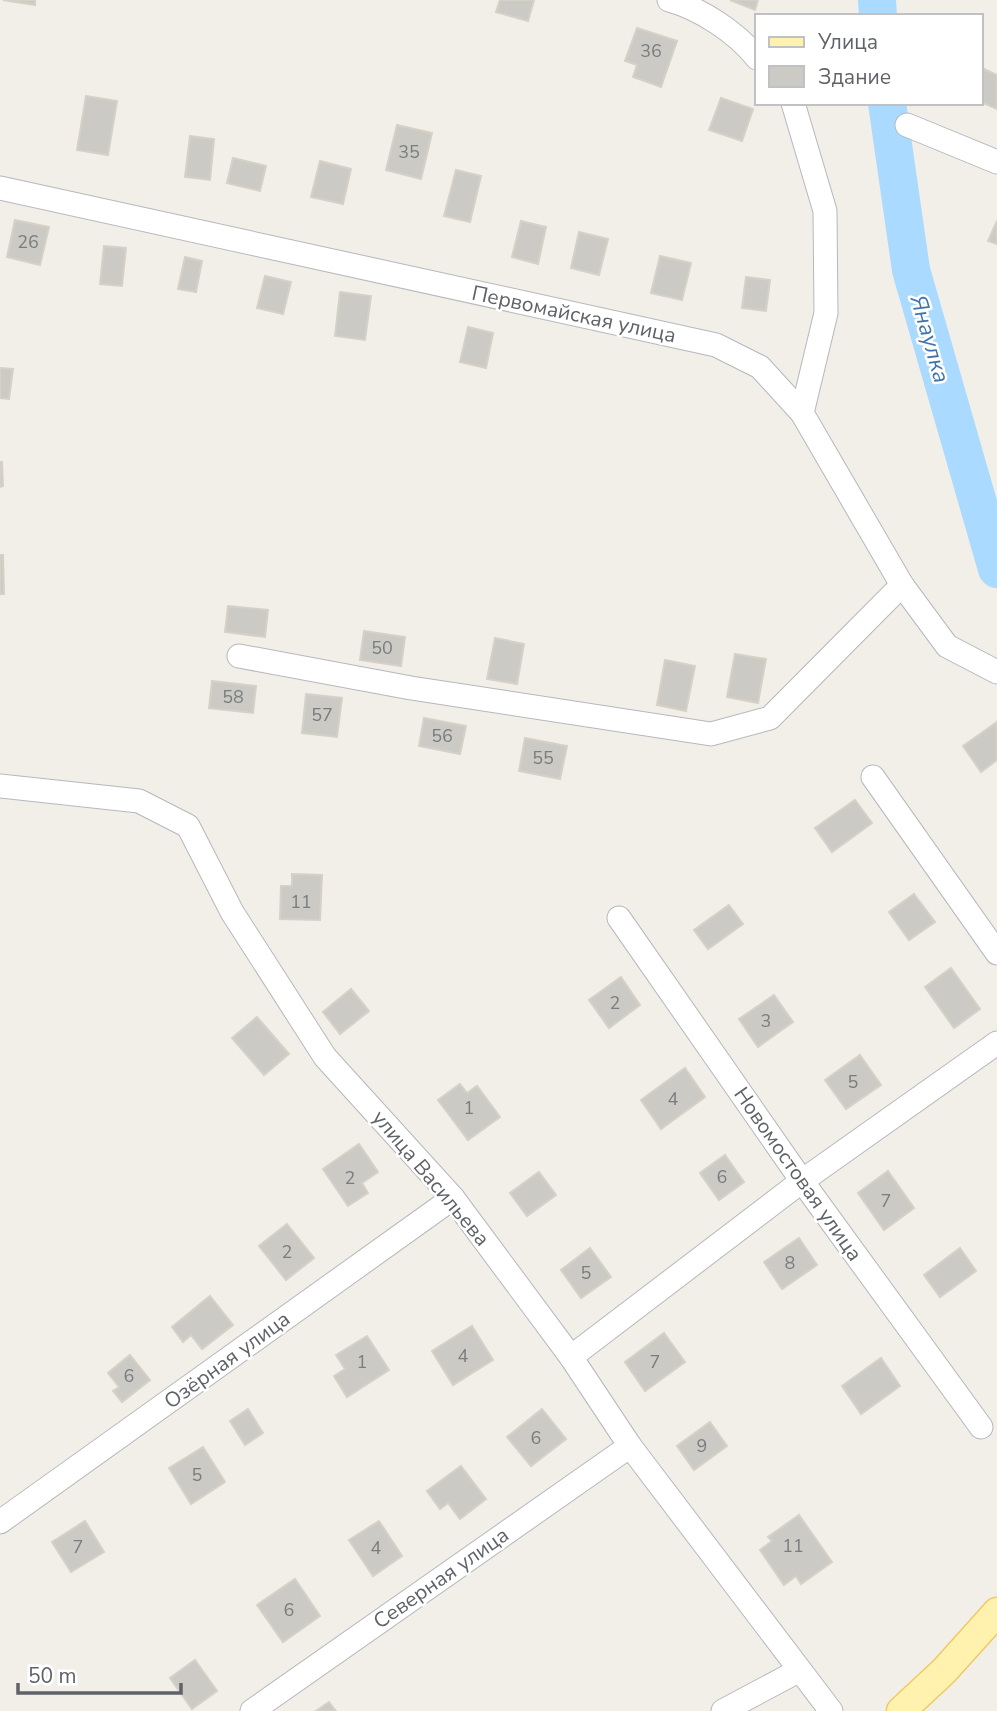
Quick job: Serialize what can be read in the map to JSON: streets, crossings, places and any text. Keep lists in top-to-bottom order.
{
  "streets": {
    "street": [
      "Первомайская улица",
      "Новомостовая улица",
      "улица Васильева",
      "Озёрная улица",
      "Северная улица"
    ]
  },
  "crossings": [
    ["улица Васильева", "Озёрная улица"],
    ["улица Васильева", "Северная улица"]
  ],
  "water": ["Янаулка"],
  "house_numbers": [
    "36",
    "35",
    "26",
    "50",
    "58",
    "57",
    "56",
    "55",
    "11",
    "2",
    "3",
    "5",
    "4",
    "1",
    "6",
    "2",
    "7",
    "2",
    "8",
    "5",
    "4",
    "1",
    "7",
    "6",
    "6",
    "9",
    "5",
    "11",
    "7",
    "4",
    "6"
  ],
  "legend": ["Улица", "Здание"],
  "scale_bar": "50 m"
}
